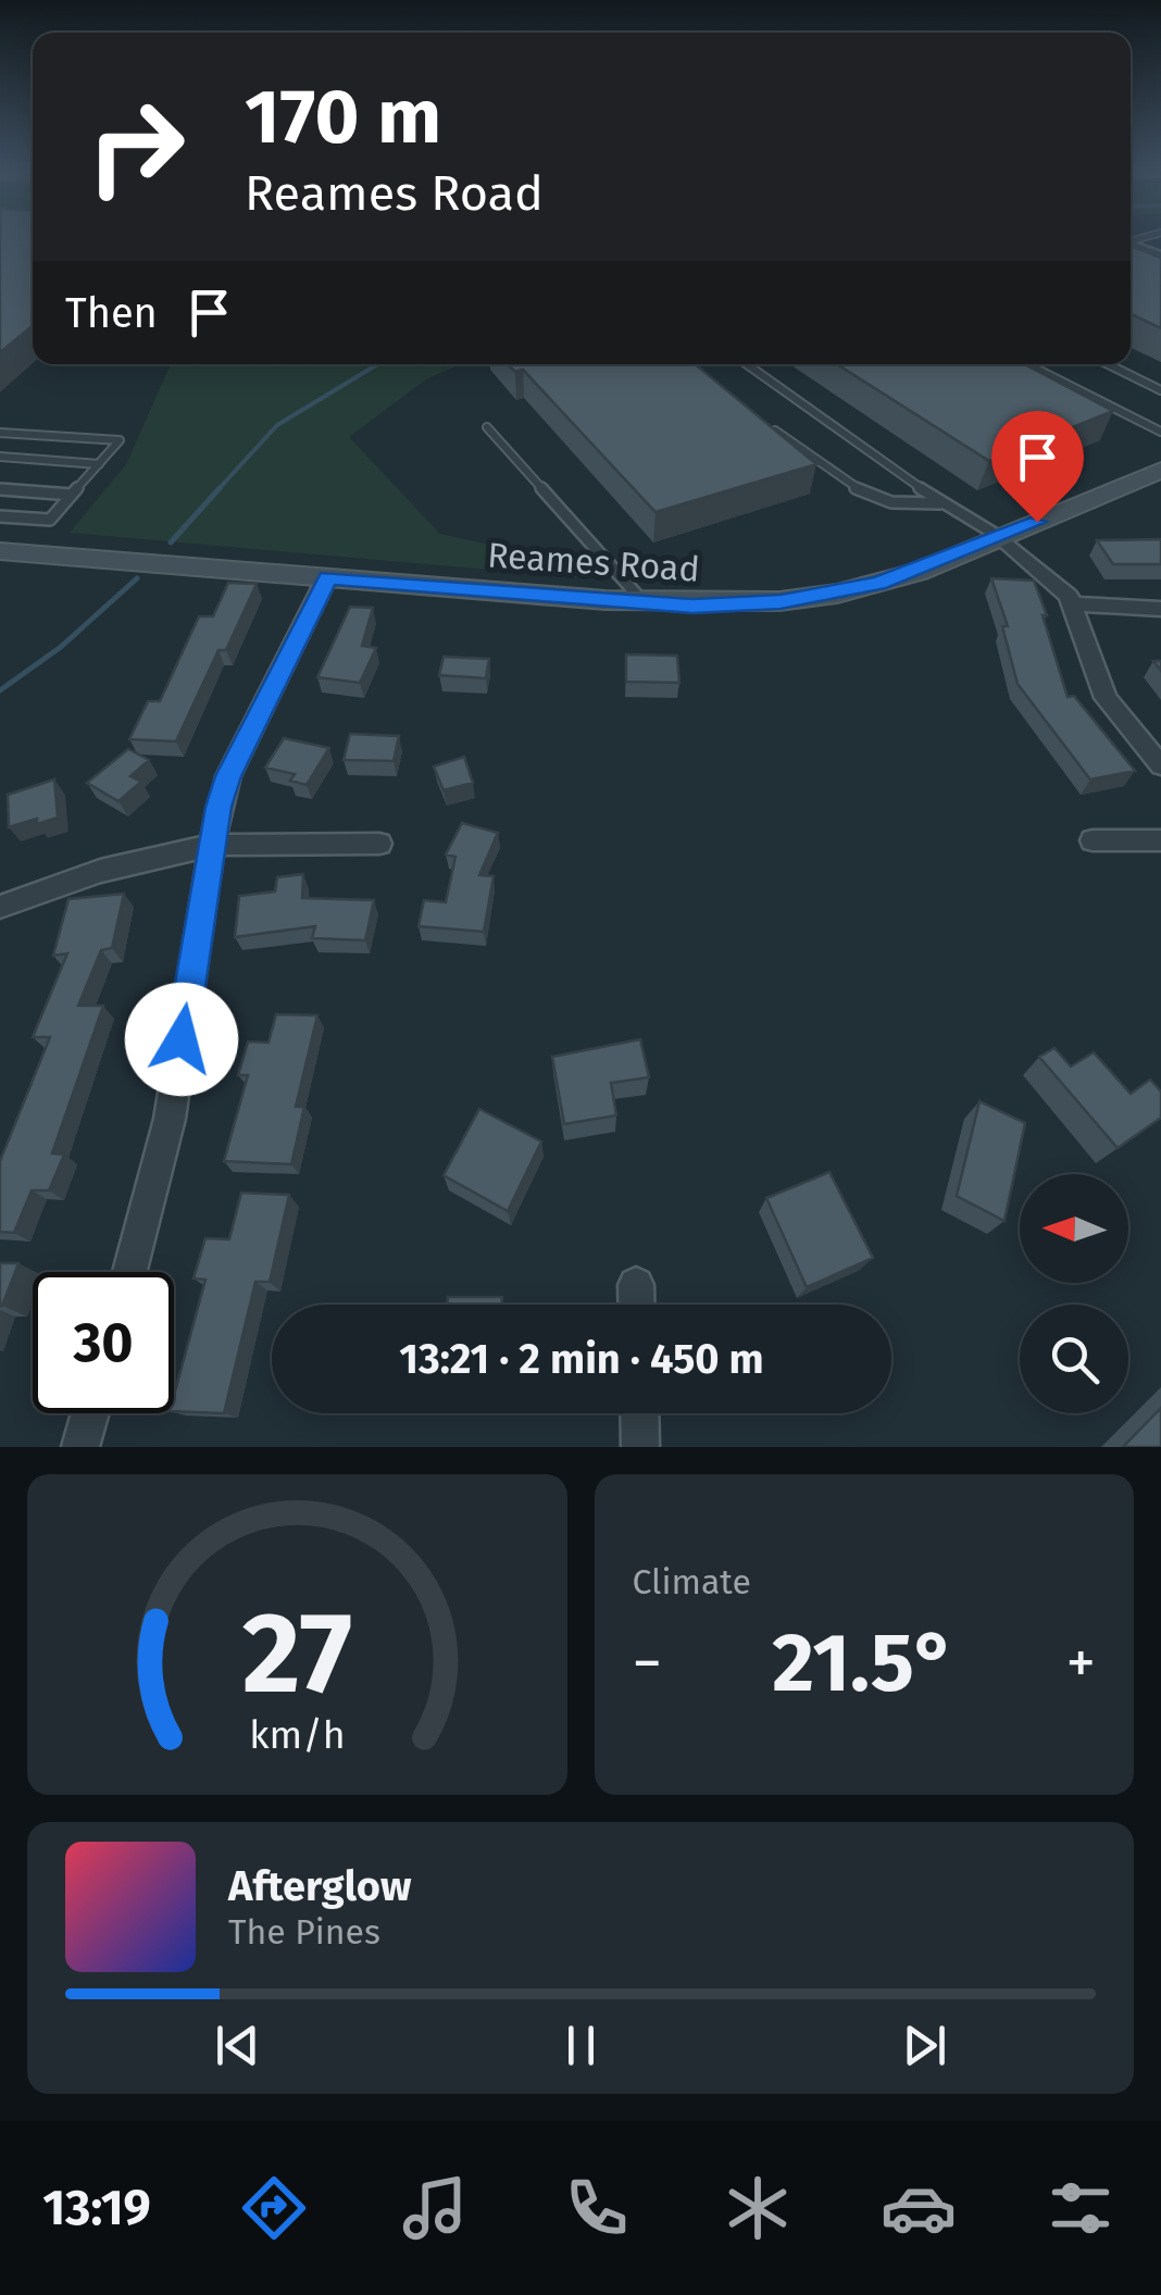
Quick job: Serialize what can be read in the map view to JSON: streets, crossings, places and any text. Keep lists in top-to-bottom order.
{
  "streets": {
    "main road": ["Reames Road"]
  },
  "north": "left",
  "page": {
    "turn": ["170 m", "Reames Road"],
    "then": "Then",
    "limit": "30",
    "trip": "13:21 · 2 min · 450 m",
    "tile": "Climate",
    "heat": ["−", "21.5°", "+"],
    "song": ["Afterglow", "The Pines"],
    "tabs": "13:19",
    "gauge": ["27", "km/h"]
  }
}
